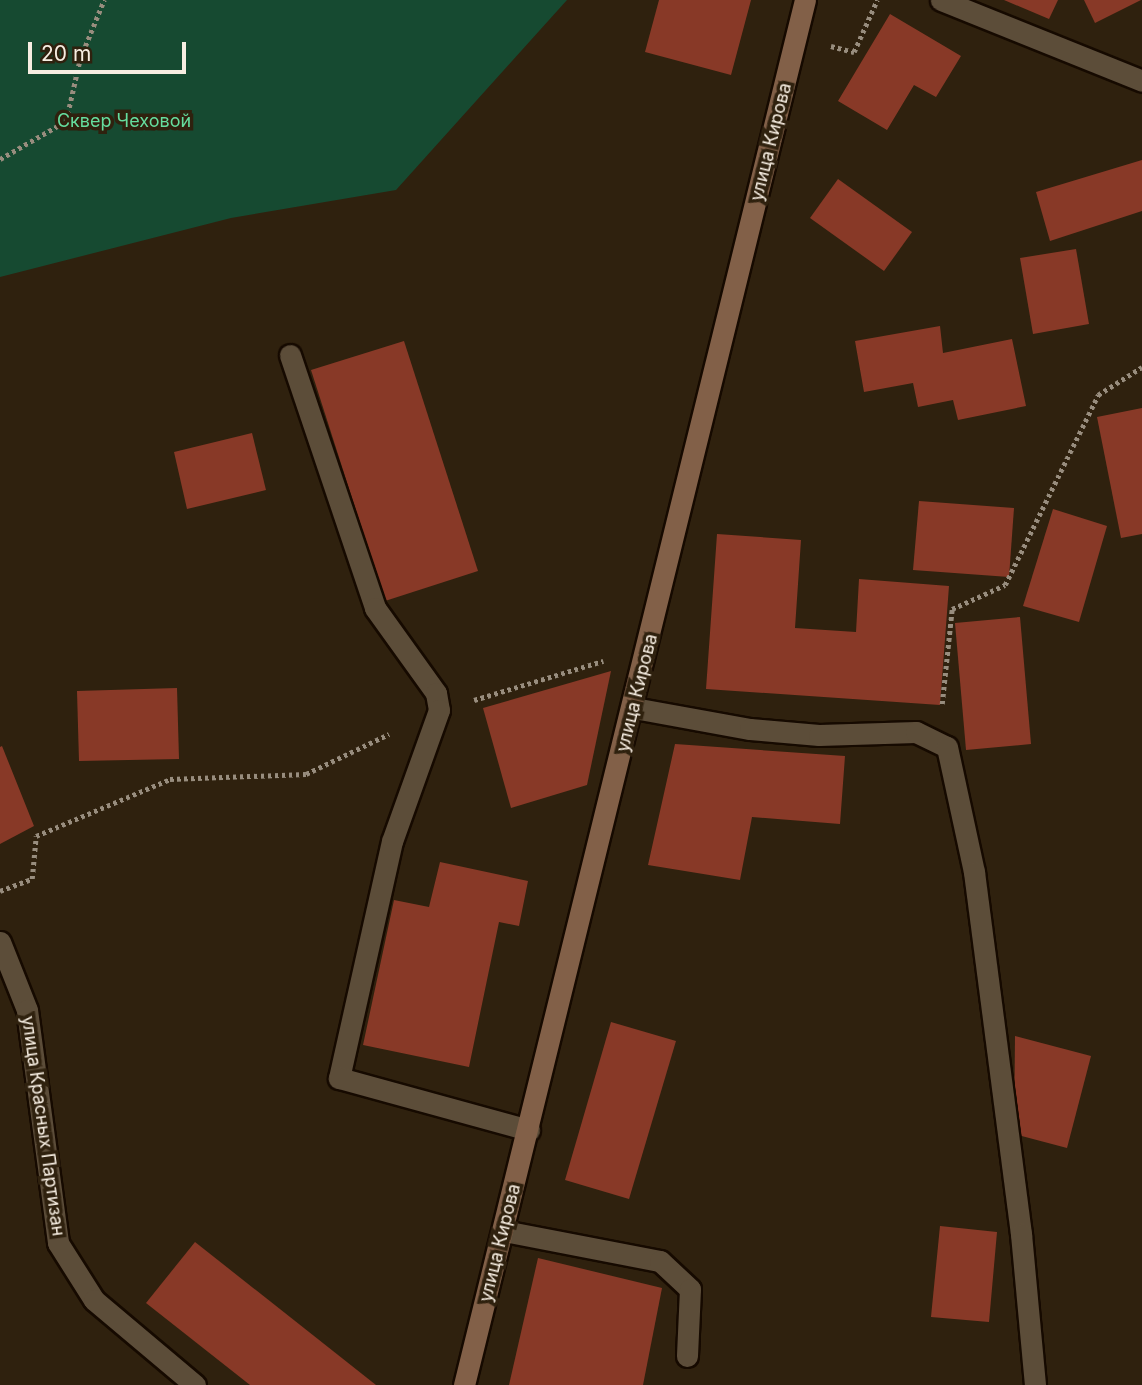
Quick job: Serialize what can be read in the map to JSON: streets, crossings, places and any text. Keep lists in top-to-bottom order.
{
  "streets": {
    "main road": ["улица Кирова"],
    "street": ["улица Красных Партизан"]
  },
  "parks": ["Сквер Чеховой"],
  "scale_bar": "20 m"
}
